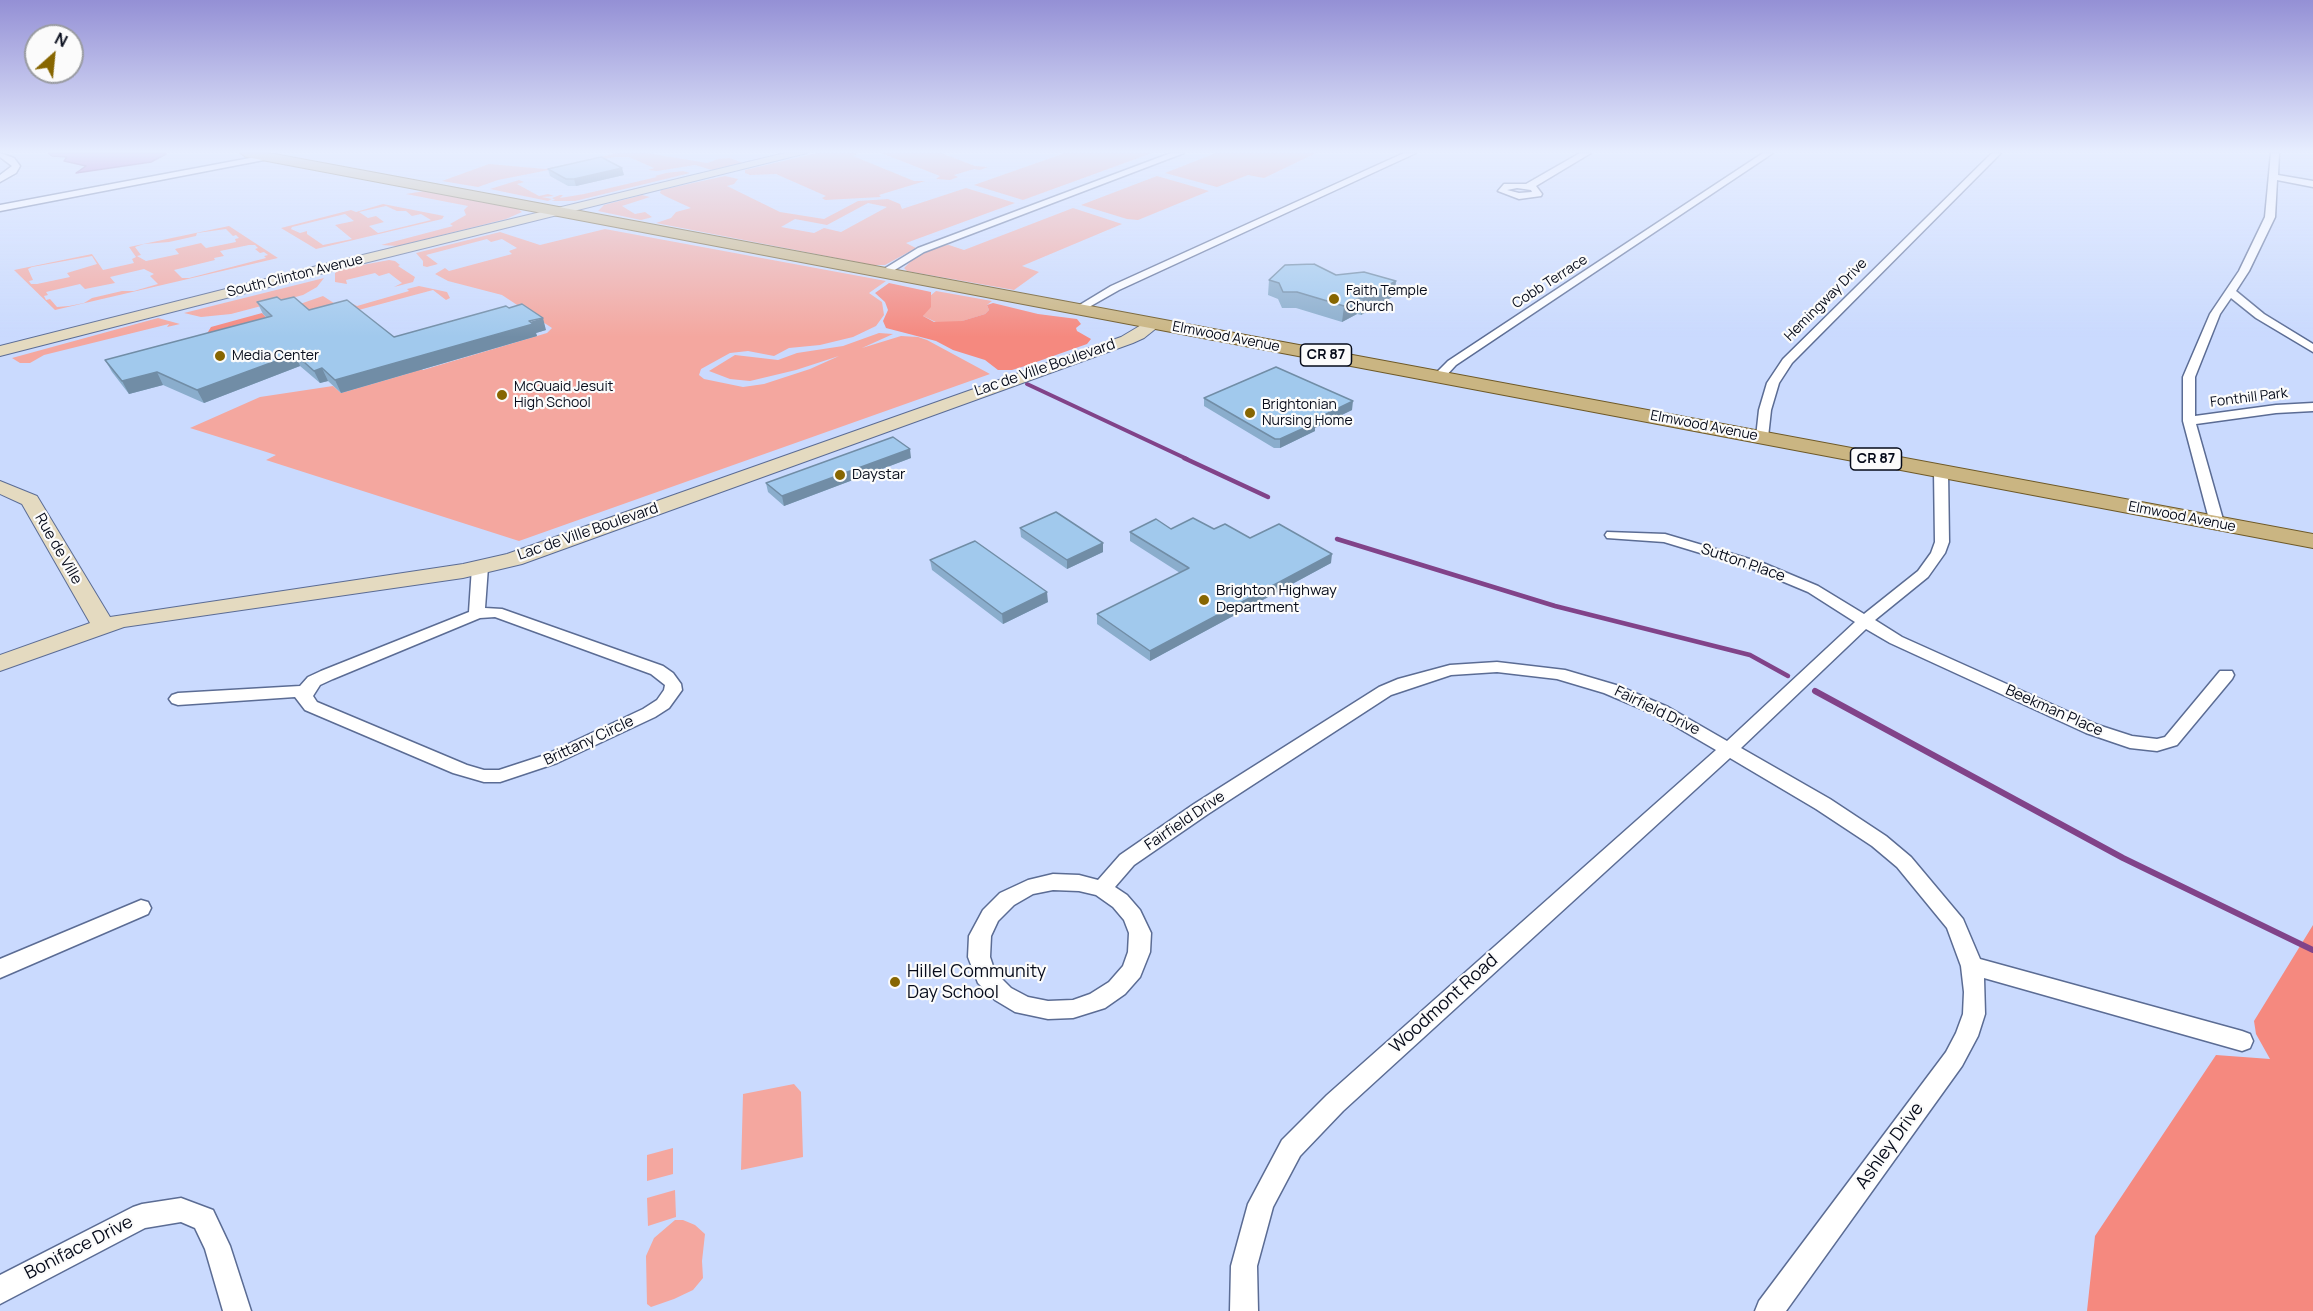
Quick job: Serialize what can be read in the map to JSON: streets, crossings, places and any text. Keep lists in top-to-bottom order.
{
  "streets": {
    "main road": ["Elmwood Avenue", "CR 87"],
    "street": [
      "South Clinton Avenue",
      "Cobb Terrace",
      "Hemingway Drive",
      "Lac de Ville Boulevard",
      "Fonthill Park",
      "Rue de Ville",
      "Sutton Place",
      "Fairfield Drive",
      "Beekman Place",
      "Brittany Circle",
      "Woodmont Road",
      "Ashley Drive",
      "Boniface Drive"
    ]
  },
  "crossings": [
    ["Cobb Terrace", "Elmwood Avenue"],
    ["Hemingway Drive", "Elmwood Avenue"],
    ["Elmwood Avenue", "Lac de Ville Boulevard"],
    ["Lac de Ville Boulevard", "Rue de Ville"],
    ["Sutton Place", "Beekman Place"],
    ["Fairfield Drive", "Woodmont Road"],
    ["Fairfield Drive", "Ashley Drive"],
    ["Woodmont Road", "Ashley Drive"]
  ],
  "places": [
    "Faith Temple Church",
    "Media Center",
    "McQuaid Jesuit High School",
    "Brightonian Nursing Home",
    "Daystar",
    "Brighton Highway Department",
    "Hillel Community Day School"
  ],
  "north": "top right"
}
